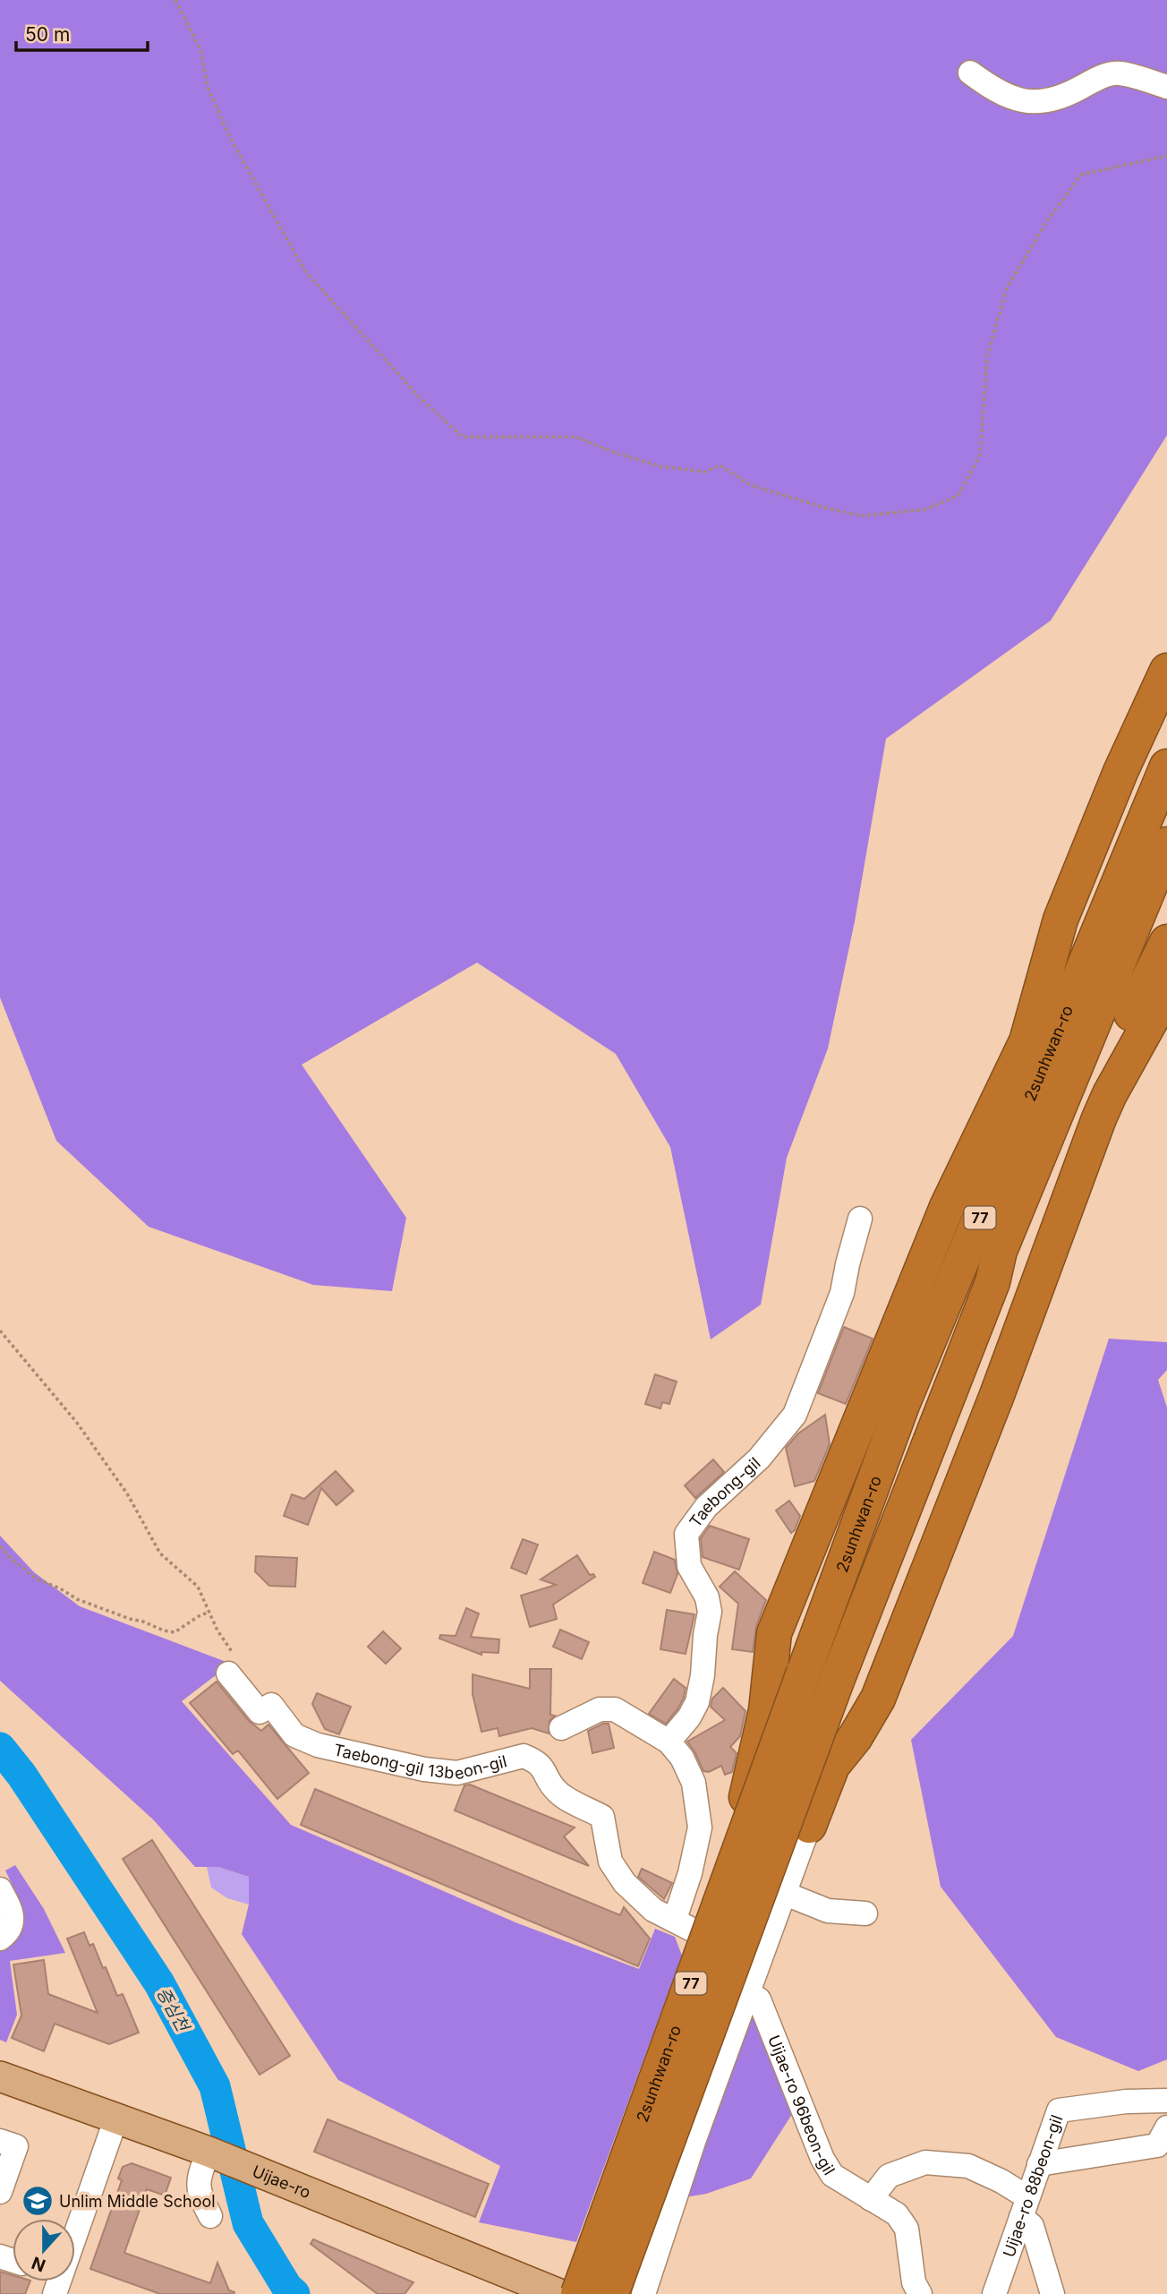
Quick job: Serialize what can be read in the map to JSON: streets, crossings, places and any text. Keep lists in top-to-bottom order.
{
  "streets": {
    "highway": ["2sunhwan-ro", "77"],
    "main road": ["Uijae-ro"],
    "street": [
      "Taebong-gil",
      "Taebong-gil 13beon-gil",
      "Uijae-ro 96beon-gil",
      "Uijae-ro 88beon-gil"
    ]
  },
  "crossings": [
    ["2sunhwan-ro", "77"]
  ],
  "water": ["증심천"],
  "places": {
    "school or university": ["Unlim Middle School"]
  },
  "scale_bar": "50 m",
  "north": "bottom"
}
